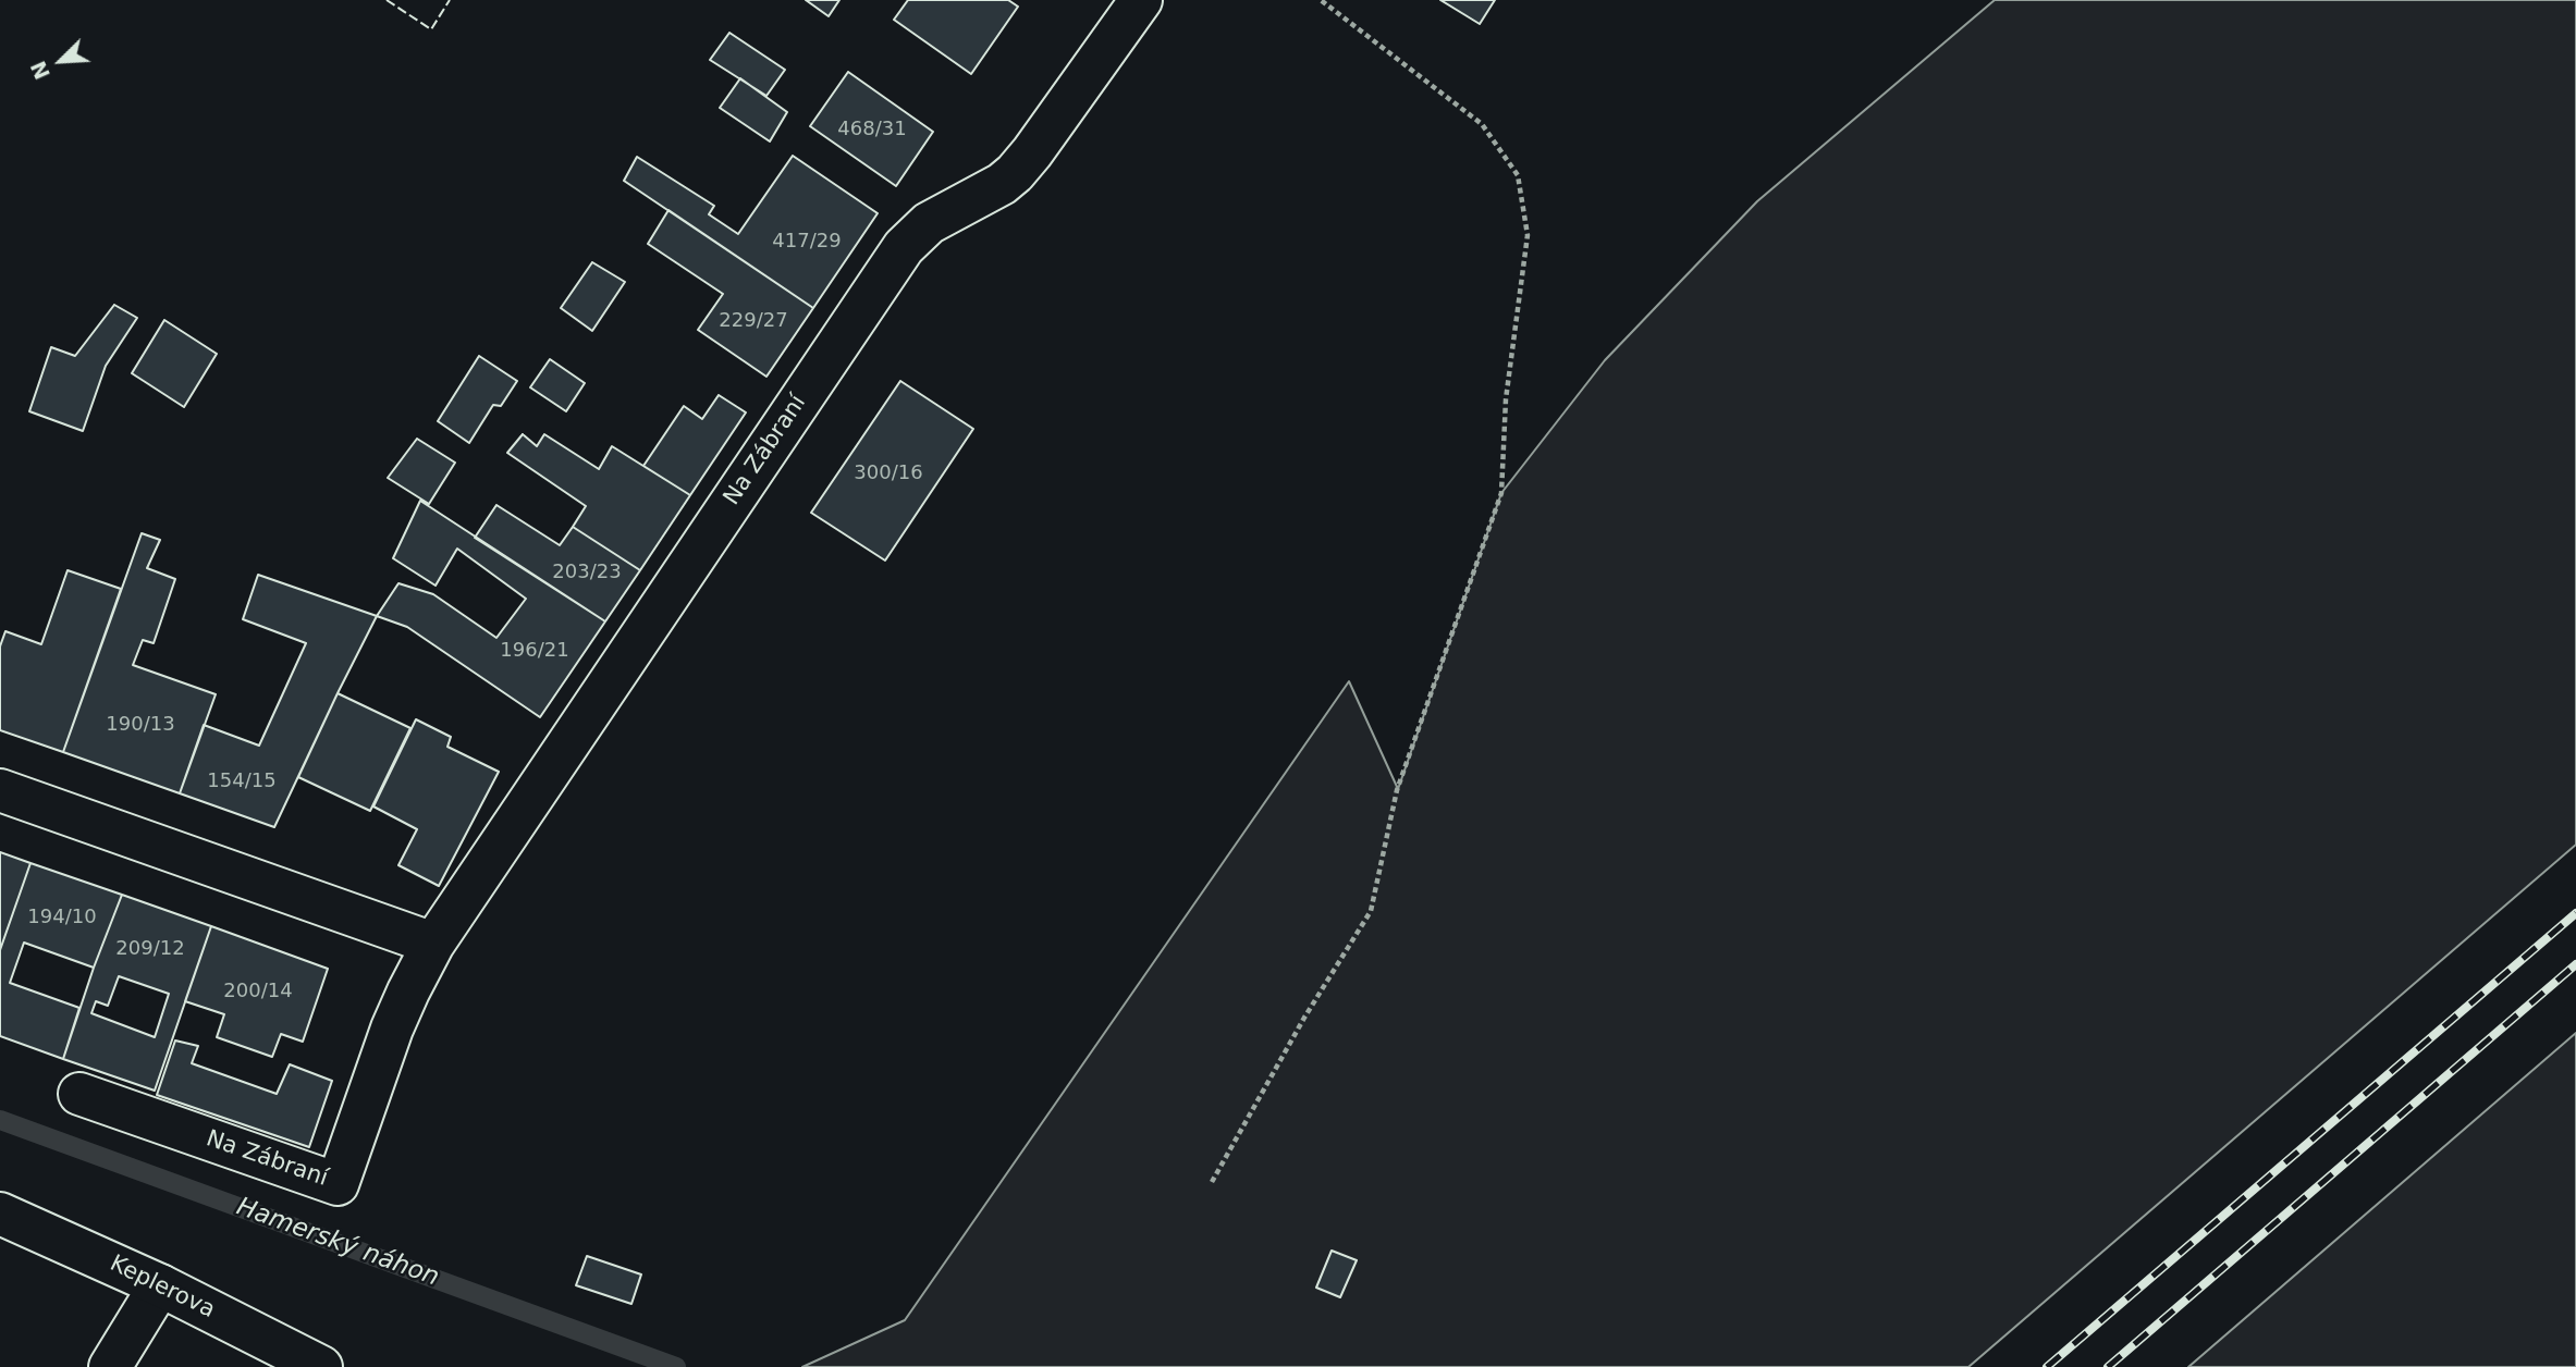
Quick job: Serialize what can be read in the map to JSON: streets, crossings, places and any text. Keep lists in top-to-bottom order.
{
  "streets": {
    "street": ["Na Zábraní", "Keplerova"]
  },
  "water": ["Hamerský náhon"],
  "house_numbers": [
    "468/31",
    "417/29",
    "229/27",
    "300/16",
    "203/23",
    "196/21",
    "190/13",
    "154/15",
    "194/10",
    "209/12",
    "200/14"
  ],
  "north": "bottom left"
}
